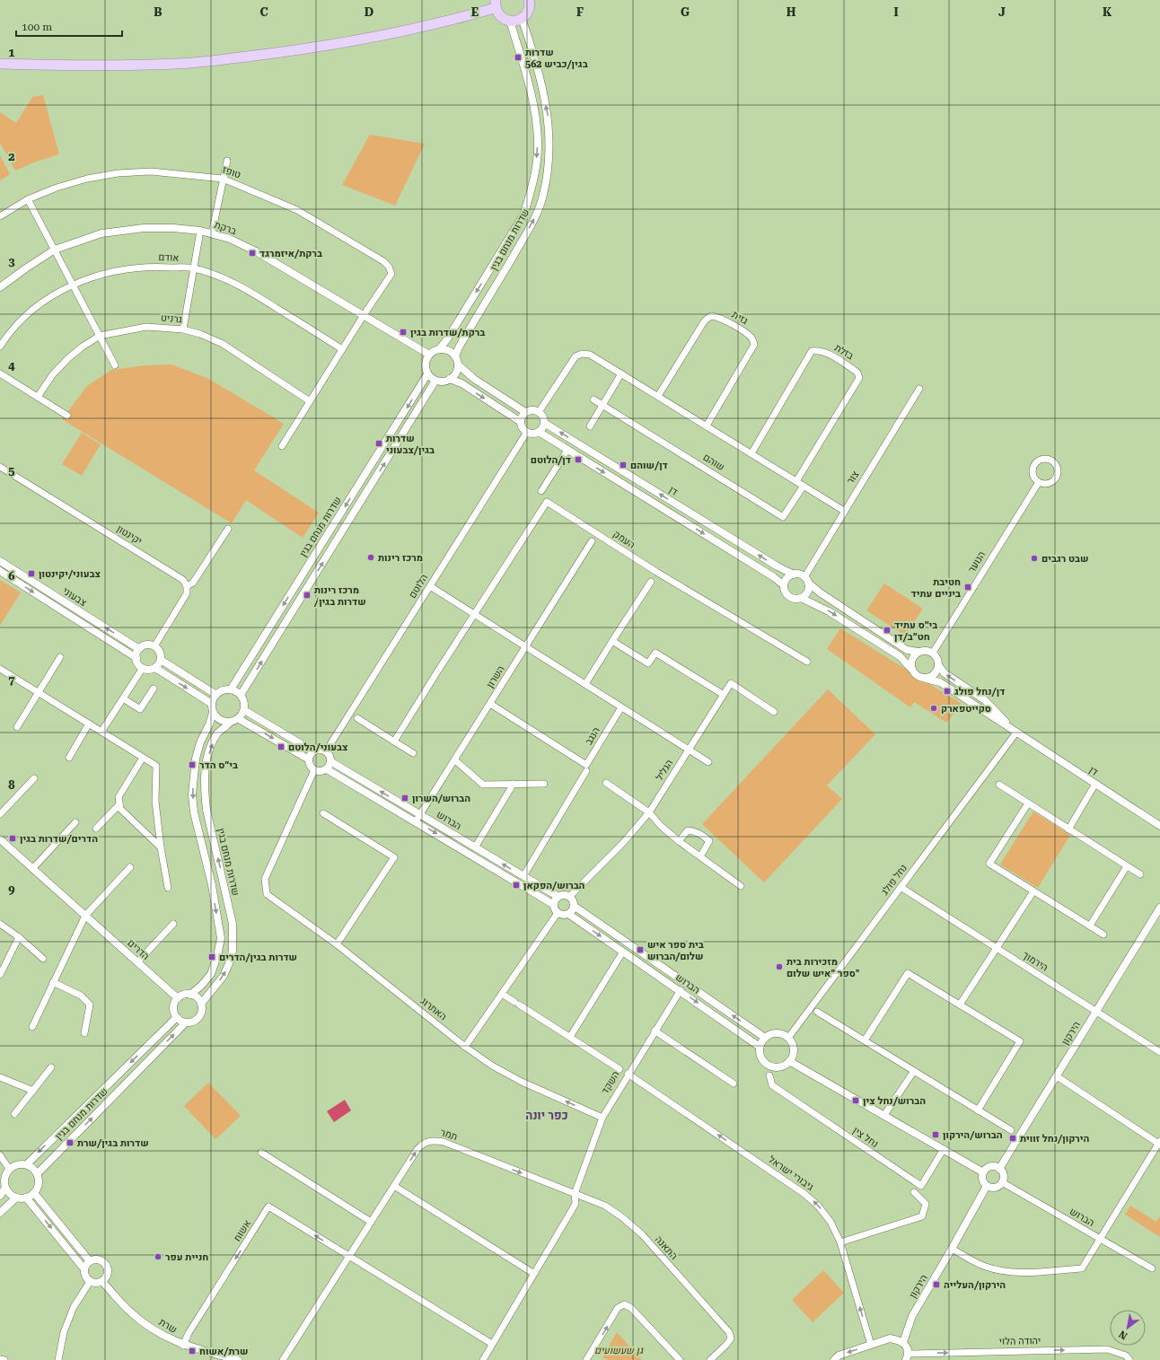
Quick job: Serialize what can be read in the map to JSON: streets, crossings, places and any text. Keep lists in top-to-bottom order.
{
  "streets": {
    "street": [
      "טופז",
      "ברקת",
      "שדרות מנחם בגין",
      "אודם",
      "גזית",
      "גרניט",
      "בזלת",
      "שוהם",
      "צור",
      "דן",
      "יקינטון",
      "העמק",
      "הנוער",
      "הלוטם",
      "צבעוני",
      "השרון",
      "הנגב",
      "הגליל",
      "הברוש",
      "נחל פולג",
      "הדרים",
      "הירמוך",
      "האתרוג",
      "הירקון",
      "השקד",
      "תמר",
      "נחל צין",
      "גיבורי ישראל",
      "אשוח",
      "התאנה",
      "שרת",
      "יהודה הלוי"
    ]
  },
  "crossings": [
    ["טופז", "ברקת"],
    ["ברקת", "שדרות מנחם בגין"],
    ["שדרות מנחם בגין", "הדרים"],
    ["צור", "דן"],
    ["דן", "הנוער"],
    ["דן", "הלוטם"],
    ["דן", "נחל פולג"],
    ["הלוטם", "הברוש"],
    ["הלוטם", "האתרוג"],
    ["השרון", "הנגב"],
    ["השרון", "הברוש"],
    ["הגליל", "הברוש"],
    ["הברוש", "נחל פולג"],
    ["הברוש", "האתרוג"],
    ["הברוש", "הירקון"],
    ["הברוש", "השקד"],
    ["נחל פולג", "הירמוך"],
    ["הירמוך", "הירקון"],
    ["האתרוג", "השקד"],
    ["השקד", "תמר"],
    ["השקד", "גיבורי ישראל"],
    ["השקד", "התאנה"],
    ["תמר", "אשוח"],
    ["תמר", "התאנה"],
    ["אשוח", "שרת"]
  ],
  "one_way": ["תמר", "גיבורי ישראל", "יהודה הלוי"],
  "districts": ["כפר יונה"],
  "parks": ["גן שעשועים"],
  "places": {
    "transit": [
      "שדרות בגין/כביש 562",
      "ברקת/איזמרגד",
      "ברקת/שדרות בגין",
      "שדרות בגין/צבעוני",
      "דן/הלוטם",
      "דן/שוהם",
      "צבעוני/יקינטון",
      "חטיבת ביניים עתיד",
      "מרכז רינות /שדרות בגין",
      "בי״ס עתיד חט״ב/דן",
      "דן/נחל פולג",
      "צבעוני/הלוטם",
      "בי״ס הדר",
      "הברוש/השרון",
      "הדרים/שדרות בגין",
      "הברוש/הפקאן",
      "בית ספר איש שלום/הברוש",
      "שדרות בגין/הדרים",
      "הברוש/נחל צין",
      "הברוש/הירקון",
      "הירקון/נחל זווית",
      "שדרות בגין/שרת",
      "הירקון/העלייה",
      "שרת/אשוח"
    ],
    "other": [
      "מרכז רינות",
      "שבט רגבים",
      "סקייטפארק",
      "מזכירות בית ספר \"איש שלום\"",
      "חניית עפר"
    ]
  },
  "scale_bar": "100 m",
  "north": "bottom left",
  "grid": {
    "columns": [
      "B",
      "C",
      "D",
      "E",
      "F",
      "G",
      "H",
      "I",
      "J",
      "K"
    ],
    "rows": [
      "1",
      "2",
      "3",
      "4",
      "5",
      "6",
      "7",
      "8",
      "9"
    ]
  }
}
